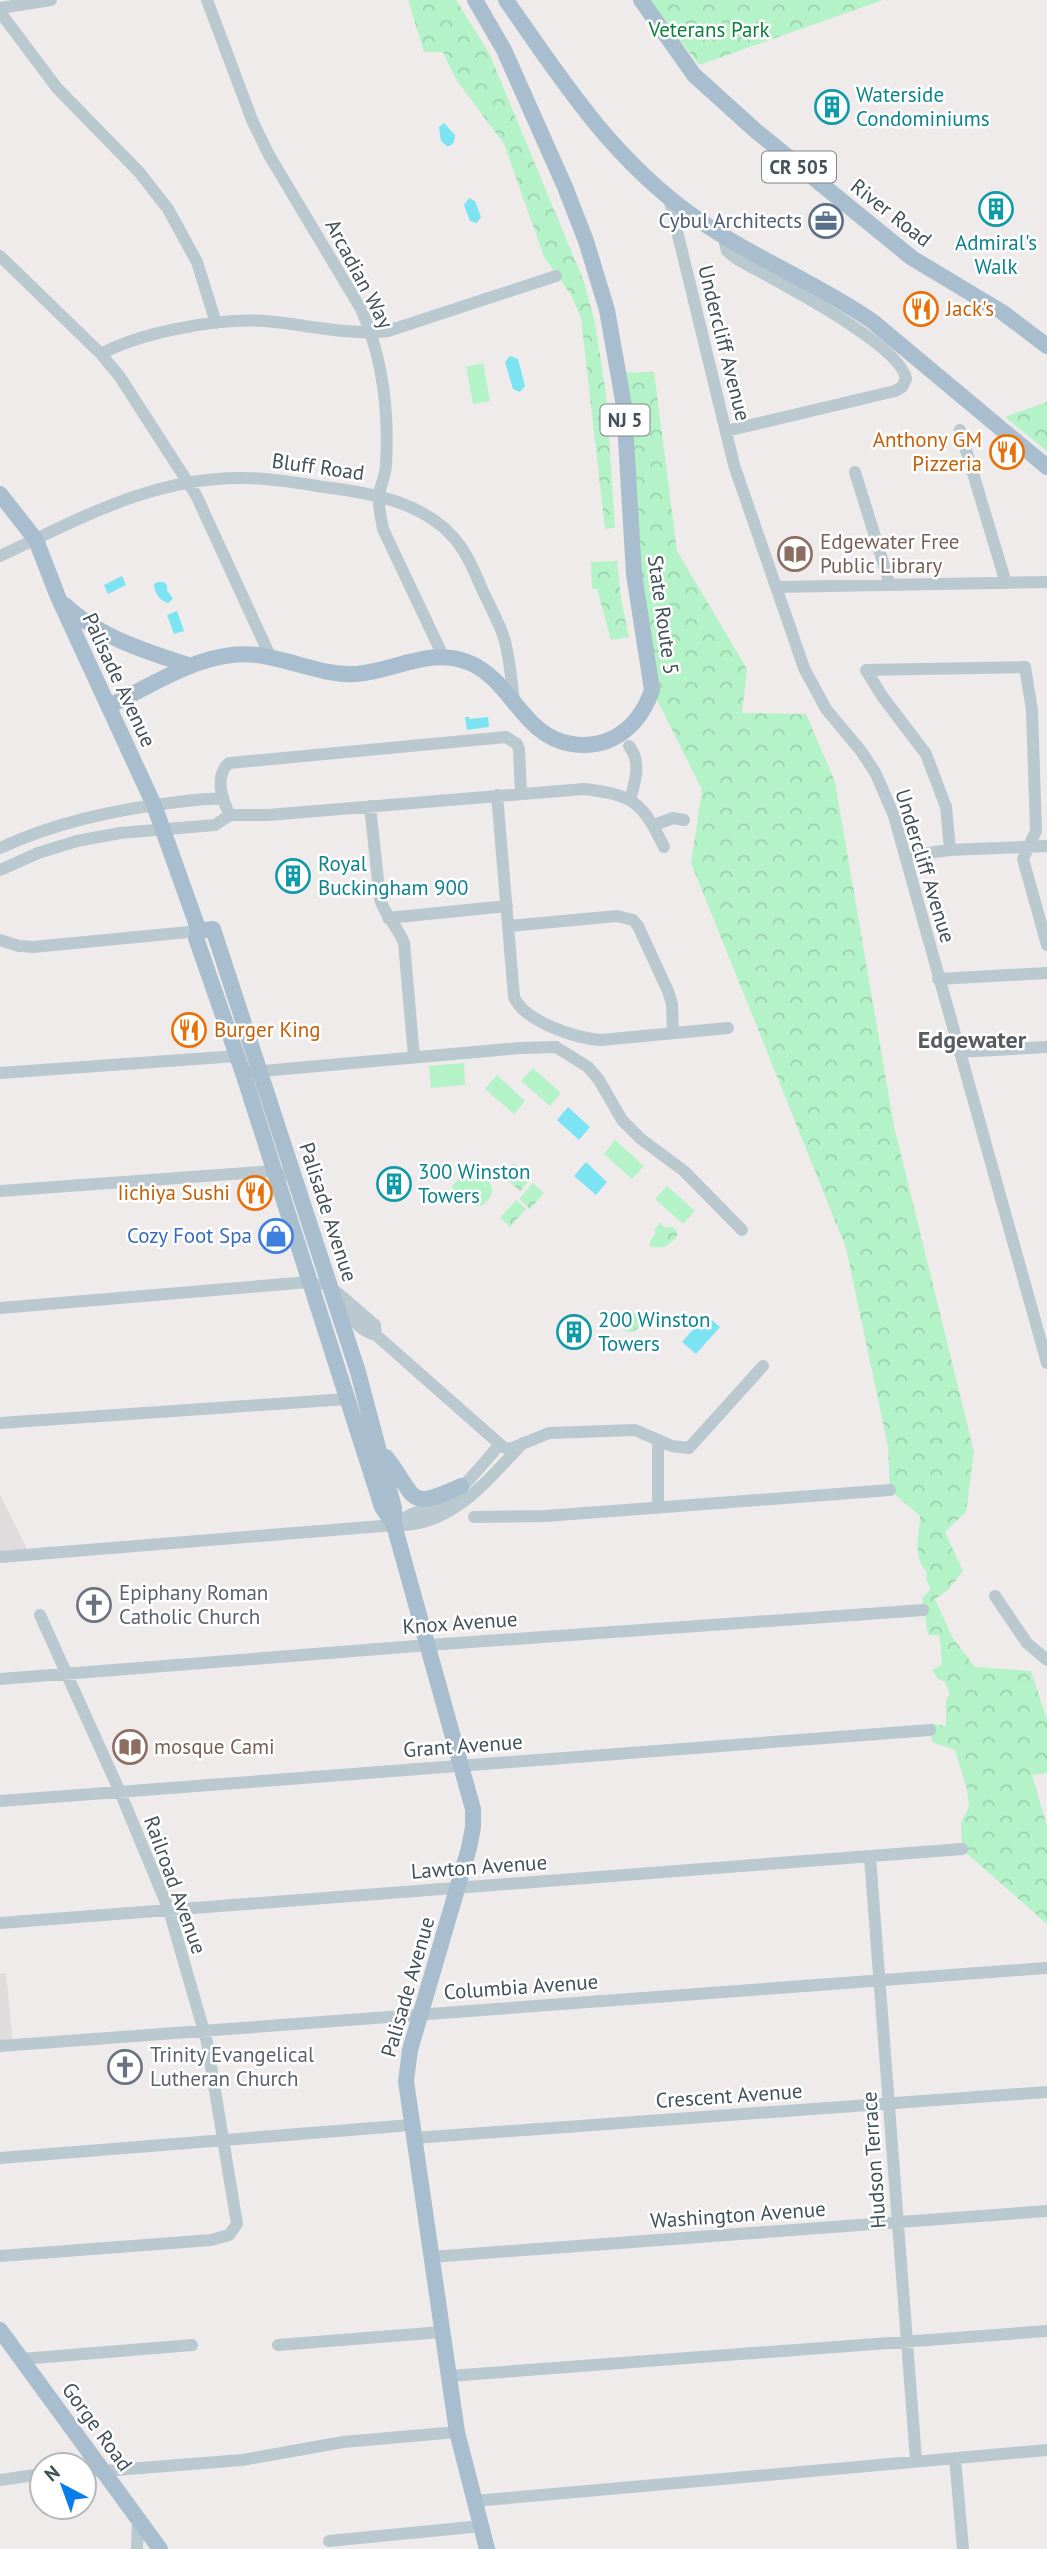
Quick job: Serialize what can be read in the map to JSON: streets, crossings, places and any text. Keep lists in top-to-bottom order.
{
  "streets": {
    "main road": [
      "CR 505",
      "River Road",
      "NJ 5",
      "State Route 5",
      "Palisade Avenue",
      "Gorge Road"
    ],
    "street": [
      "Arcadian Way",
      "Undercliff Avenue",
      "Bluff Road",
      "Knox Avenue",
      "Grant Avenue",
      "Lawton Avenue",
      "Railroad Avenue",
      "Columbia Avenue",
      "Crescent Avenue",
      "Hudson Terrace",
      "Washington Avenue"
    ]
  },
  "crossings": [
    ["Arcadian Way", "Bluff Road"],
    ["Arcadian Way", "State Route 5"],
    ["Bluff Road", "State Route 5"],
    ["Bluff Road", "Palisade Avenue"],
    ["State Route 5", "Palisade Avenue"],
    ["Palisade Avenue", "Knox Avenue"],
    ["Palisade Avenue", "Grant Avenue"],
    ["Palisade Avenue", "Lawton Avenue"],
    ["Palisade Avenue", "Columbia Avenue"],
    ["Palisade Avenue", "Crescent Avenue"],
    ["Palisade Avenue", "Washington Avenue"],
    ["Knox Avenue", "Railroad Avenue"],
    ["Grant Avenue", "Railroad Avenue"],
    ["Lawton Avenue", "Railroad Avenue"],
    ["Lawton Avenue", "Hudson Terrace"],
    ["Railroad Avenue", "Columbia Avenue"],
    ["Railroad Avenue", "Crescent Avenue"],
    ["Columbia Avenue", "Hudson Terrace"],
    ["Crescent Avenue", "Hudson Terrace"],
    ["Hudson Terrace", "Washington Avenue"]
  ],
  "districts": ["Edgewater"],
  "parks": ["Veterans Park"],
  "places": {
    "building": [
      "Waterside Condominiums",
      "Admiral's Walk",
      "Royal Buckingham 900",
      "300 Winston Towers",
      "200 Winston Towers"
    ],
    "office": ["Cybul Architects"],
    "restaurant": [
      "Jack's",
      "Anthony GM Pizzeria",
      "Burger King",
      "Iichiya Sushi"
    ],
    "library": ["Edgewater Free Public Library", "mosque Cami"],
    "shop": ["Cozy Foot Spa"],
    "church": ["Epiphany Roman Catholic Church", "Trinity Evangelical Lutheran Church"]
  },
  "north": "top left"
}
